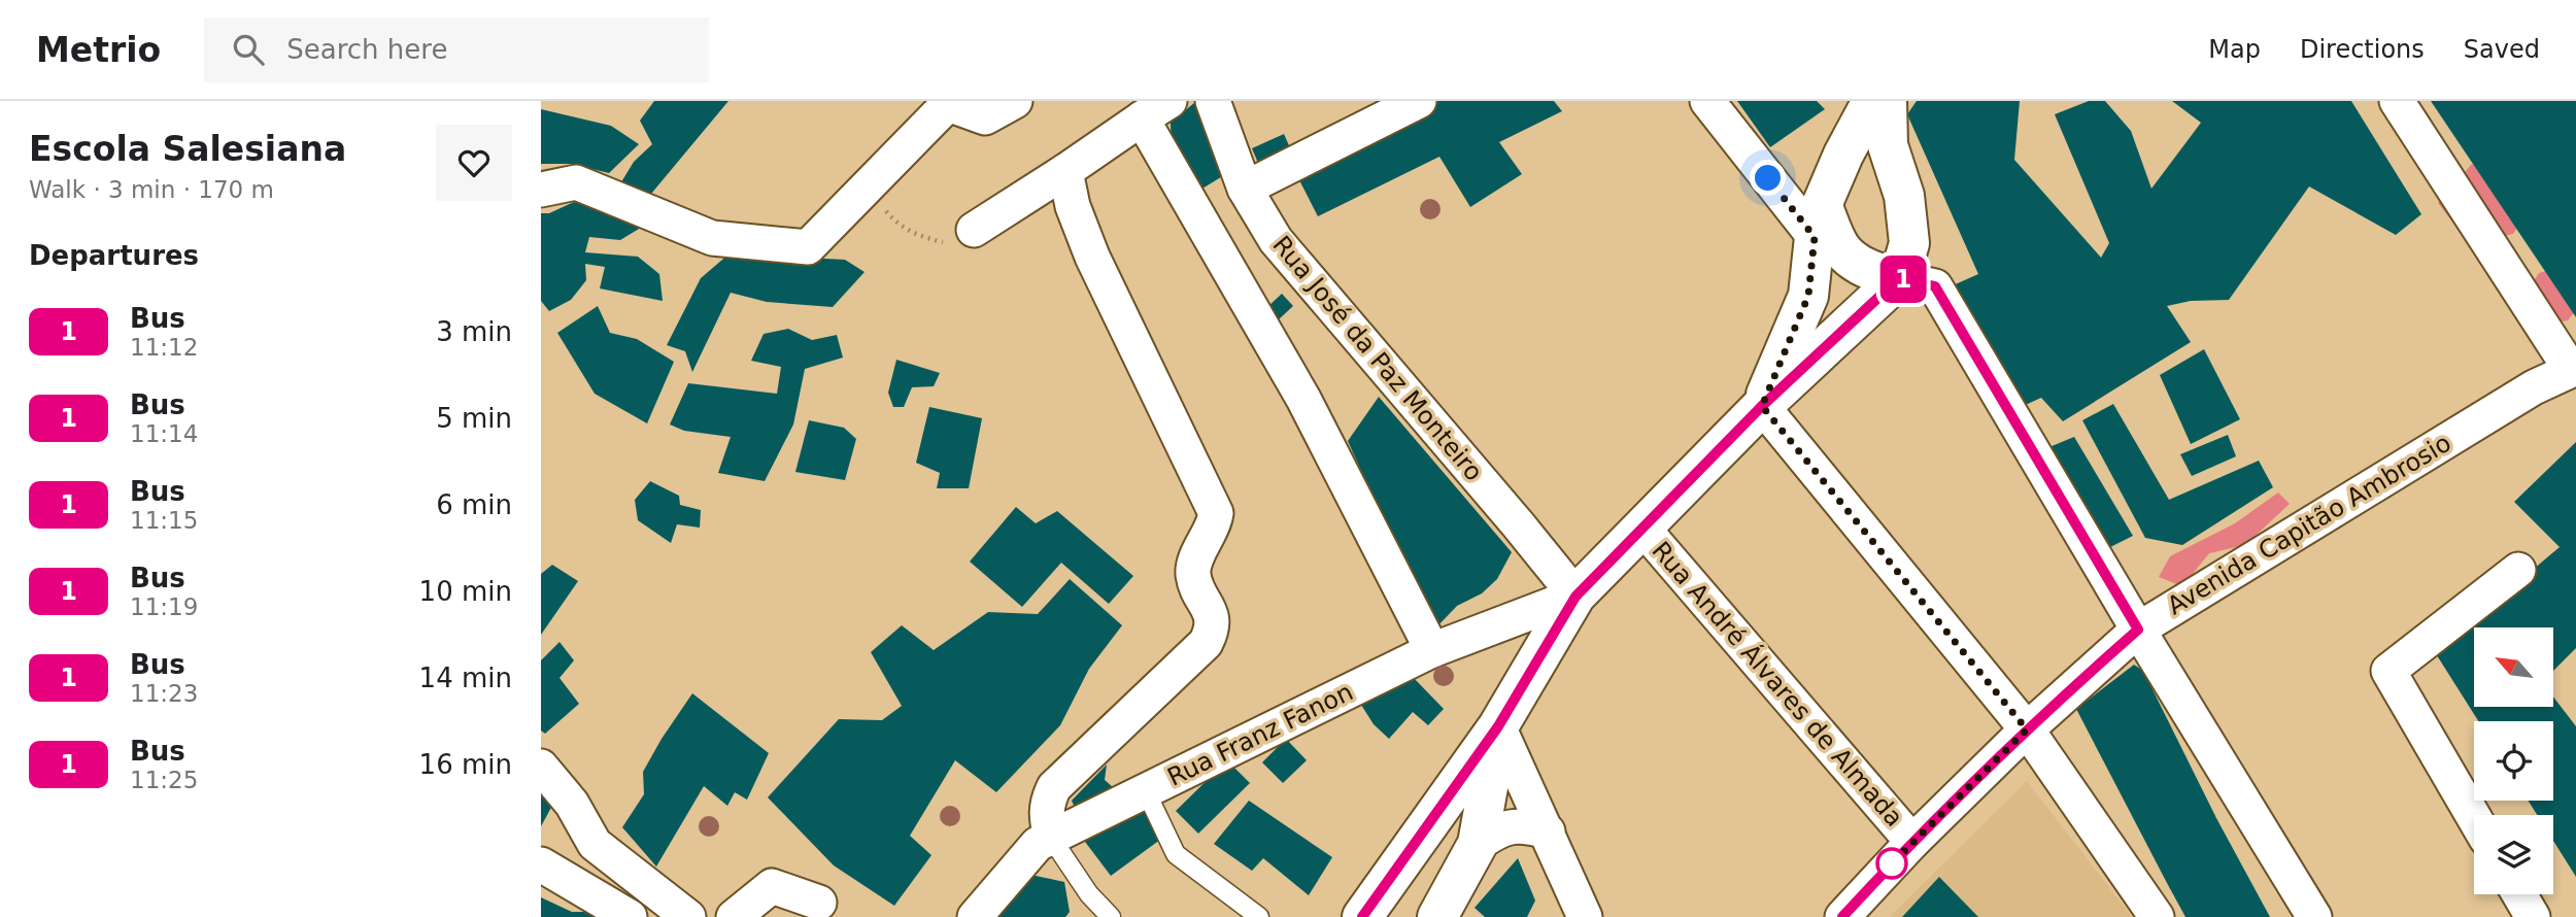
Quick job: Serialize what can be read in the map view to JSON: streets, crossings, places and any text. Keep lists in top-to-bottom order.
{
  "streets": {
    "street": [
      "Rua José da Paz Monteiro",
      "Avenida Capitão Ambrosio",
      "Rua André Álvares de Almada",
      "Rua Franz Fanon"
    ]
  },
  "crossings": [
    ["Rua José da Paz Monteiro", "Rua Franz Fanon"],
    ["Avenida Capitão Ambrosio", "Rua André Álvares de Almada"]
  ],
  "lines": ["bus line 1"],
  "north": "top left",
  "page": {
    "header": "Metrio",
    "search": "Search here",
    "nav": ["Map", "Directions", "Saved"],
    "heading": [
      ["Escola Salesiana", "Walk · 3 min · 170 m"],
      "Departures"
    ],
    "on_map": "1",
    "list": [
      {
        "mark": "1",
        "name": "Bus",
        "note": "11:12",
        "value": "3 min"
      },
      {
        "mark": "1",
        "name": "Bus",
        "note": "11:14",
        "value": "5 min"
      },
      {
        "mark": "1",
        "name": "Bus",
        "note": "11:15",
        "value": "6 min"
      },
      {
        "mark": "1",
        "name": "Bus",
        "note": "11:19",
        "value": "10 min"
      },
      {
        "mark": "1",
        "name": "Bus",
        "note": "11:23",
        "value": "14 min"
      },
      {
        "mark": "1",
        "name": "Bus",
        "note": "11:25",
        "value": "16 min"
      }
    ]
  }
}
